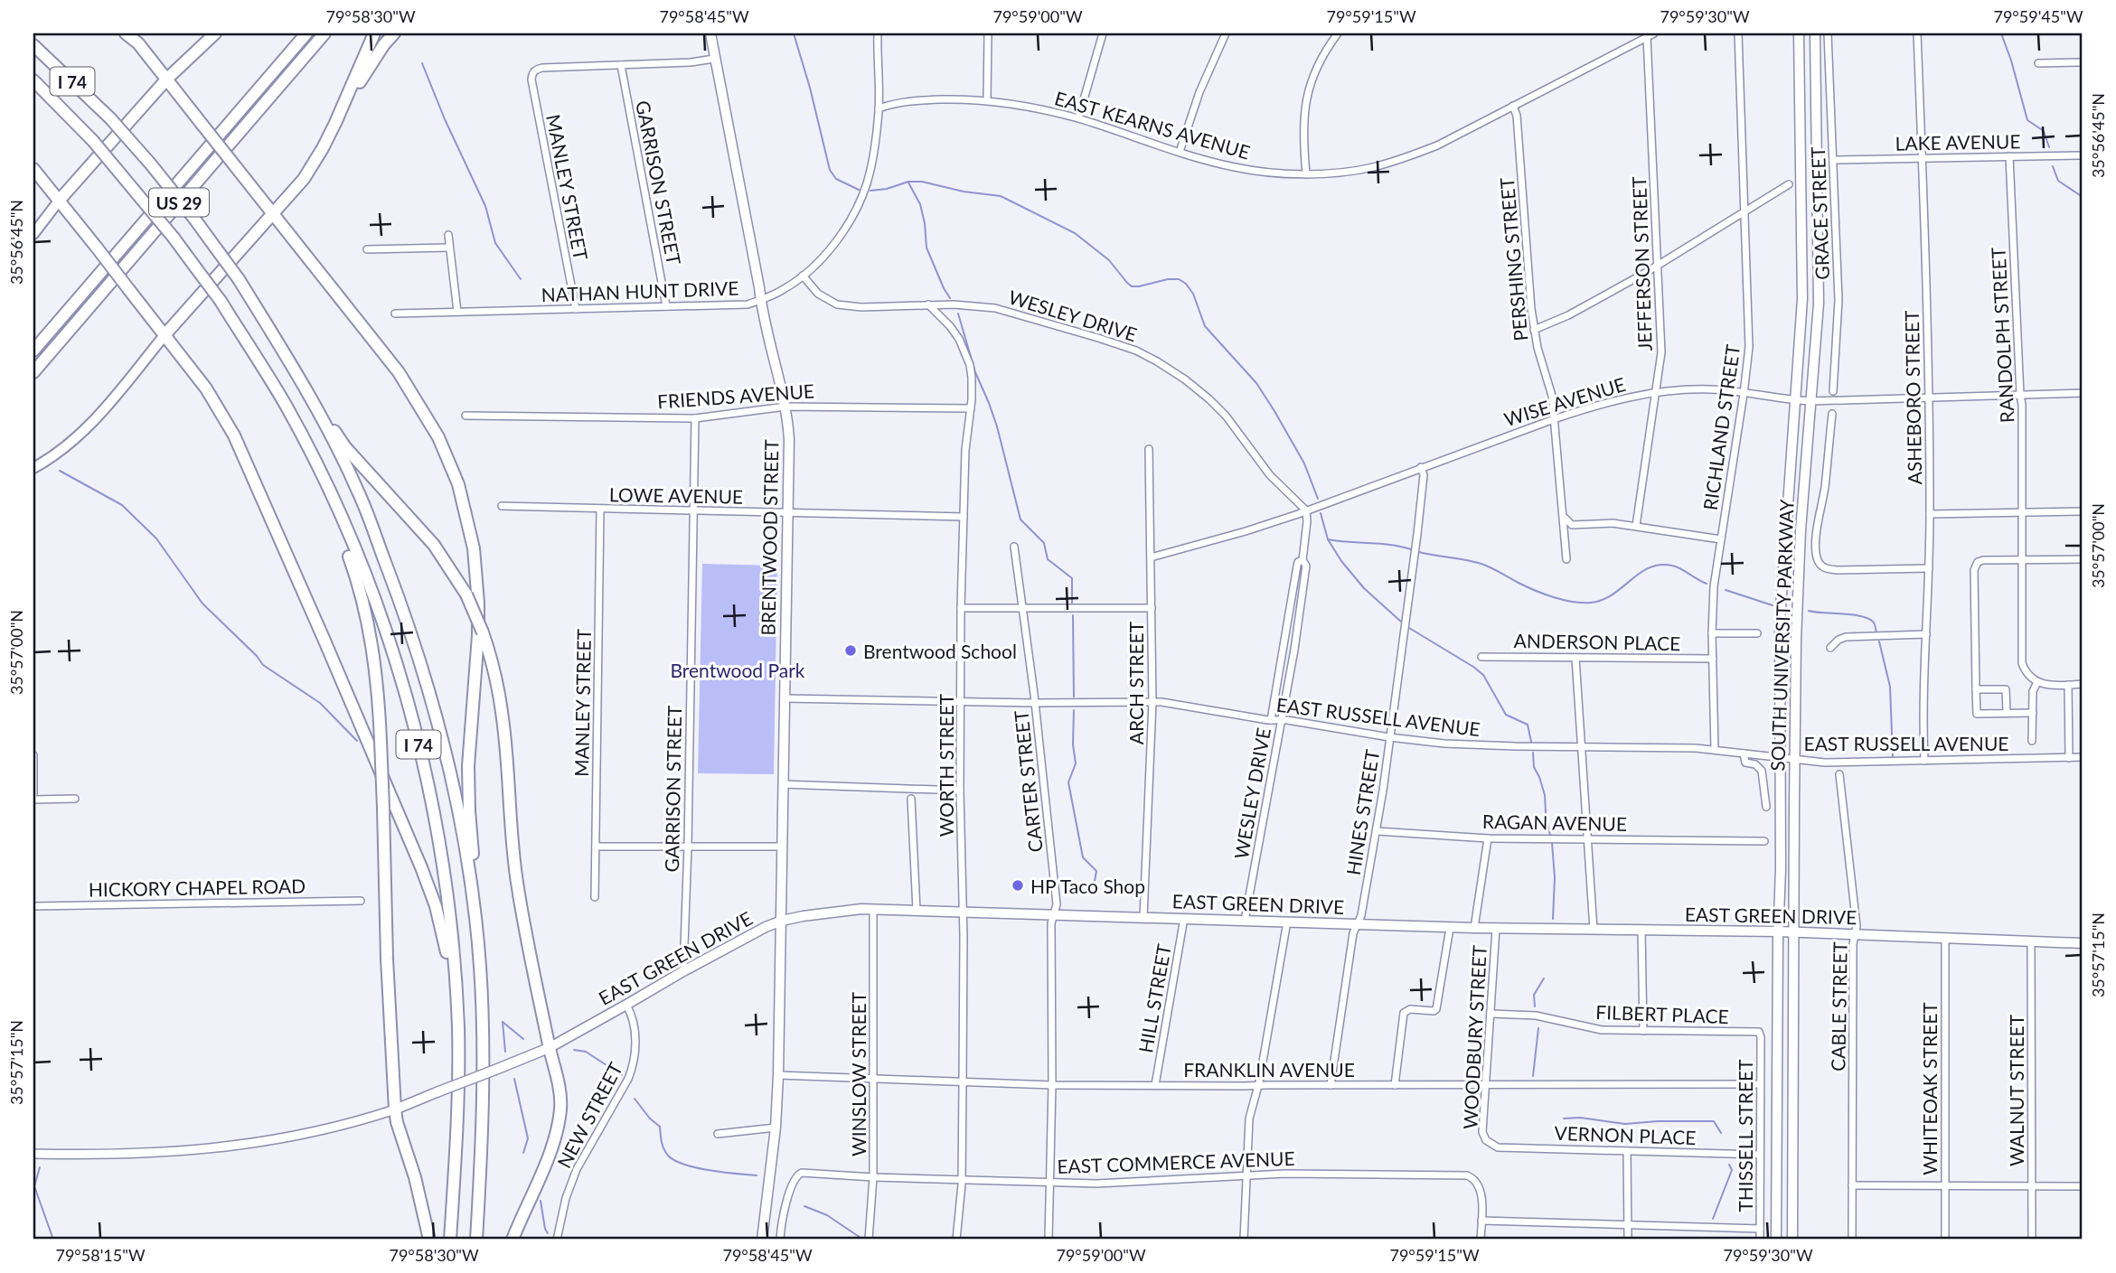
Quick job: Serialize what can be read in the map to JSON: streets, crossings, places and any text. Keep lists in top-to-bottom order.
{
  "streets": {
    "highway": ["I 74", "US 29"],
    "main road": ["BRENTWOOD STREET", "SOUTH UNIVERSITY PARKWAY", "EAST GREEN DRIVE"],
    "street": [
      "EAST KEARNS AVENUE",
      "LAKE AVENUE",
      "GARRISON STREET",
      "MANLEY STREET",
      "GRACE STREET",
      "PERSHING STREET",
      "JEFFERSON STREET",
      "NATHAN HUNT DRIVE",
      "WESLEY DRIVE",
      "RANDOLPH STREET",
      "FRIENDS AVENUE",
      "ASHEBORO STREET",
      "WISE AVENUE",
      "RICHLAND STREET",
      "LOWE AVENUE",
      "ANDERSON PLACE",
      "ARCH STREET",
      "EAST RUSSELL AVENUE",
      "WORTH STREET",
      "CARTER STREET",
      "HINES STREET",
      "RAGAN AVENUE",
      "HICKORY CHAPEL ROAD",
      "HILL STREET",
      "CABLE STREET",
      "FILBERT PLACE",
      "WOODBURY STREET",
      "FRANKLIN AVENUE",
      "WINSLOW STREET",
      "WHITEOAK STREET",
      "WALNUT STREET",
      "NEW STREET",
      "VERNON PLACE",
      "THISSELL STREET",
      "EAST COMMERCE AVENUE"
    ]
  },
  "crossings": [
    ["EAST KEARNS AVENUE", "PERSHING STREET"],
    ["EAST KEARNS AVENUE", "JEFFERSON STREET"],
    ["EAST KEARNS AVENUE", "NATHAN HUNT DRIVE"],
    ["LAKE AVENUE", "GRACE STREET"],
    ["LAKE AVENUE", "RANDOLPH STREET"],
    ["LAKE AVENUE", "ASHEBORO STREET"],
    ["GARRISON STREET", "MANLEY STREET"],
    ["GARRISON STREET", "NATHAN HUNT DRIVE"],
    ["GARRISON STREET", "FRIENDS AVENUE"],
    ["GARRISON STREET", "LOWE AVENUE"],
    ["GARRISON STREET", "EAST GREEN DRIVE"],
    ["MANLEY STREET", "NATHAN HUNT DRIVE"],
    ["MANLEY STREET", "LOWE AVENUE"],
    ["PERSHING STREET", "WISE AVENUE"],
    ["JEFFERSON STREET", "WISE AVENUE"],
    ["NATHAN HUNT DRIVE", "WESLEY DRIVE"],
    ["NATHAN HUNT DRIVE", "BRENTWOOD STREET"],
    ["WESLEY DRIVE", "WISE AVENUE"],
    ["WESLEY DRIVE", "EAST RUSSELL AVENUE"],
    ["WESLEY DRIVE", "WORTH STREET"],
    ["WESLEY DRIVE", "EAST GREEN DRIVE"],
    ["RANDOLPH STREET", "WISE AVENUE"],
    ["FRIENDS AVENUE", "BRENTWOOD STREET"],
    ["FRIENDS AVENUE", "WORTH STREET"],
    ["ASHEBORO STREET", "WISE AVENUE"],
    ["ASHEBORO STREET", "EAST RUSSELL AVENUE"],
    ["WISE AVENUE", "RICHLAND STREET"],
    ["WISE AVENUE", "SOUTH UNIVERSITY PARKWAY"],
    ["WISE AVENUE", "ARCH STREET"],
    ["WISE AVENUE", "HINES STREET"],
    ["RICHLAND STREET", "ANDERSON PLACE"],
    ["RICHLAND STREET", "EAST RUSSELL AVENUE"],
    ["LOWE AVENUE", "BRENTWOOD STREET"],
    ["LOWE AVENUE", "WORTH STREET"],
    ["BRENTWOOD STREET", "EAST RUSSELL AVENUE"],
    ["BRENTWOOD STREET", "EAST GREEN DRIVE"],
    ["BRENTWOOD STREET", "FRANKLIN AVENUE"],
    ["SOUTH UNIVERSITY PARKWAY", "EAST RUSSELL AVENUE"],
    ["SOUTH UNIVERSITY PARKWAY", "EAST GREEN DRIVE"],
    ["ARCH STREET", "EAST RUSSELL AVENUE"],
    ["ARCH STREET", "EAST GREEN DRIVE"],
    ["EAST RUSSELL AVENUE", "WORTH STREET"],
    ["EAST RUSSELL AVENUE", "CARTER STREET"],
    ["EAST RUSSELL AVENUE", "HINES STREET"],
    ["WORTH STREET", "EAST GREEN DRIVE"],
    ["WORTH STREET", "FRANKLIN AVENUE"],
    ["WORTH STREET", "EAST COMMERCE AVENUE"],
    ["CARTER STREET", "EAST GREEN DRIVE"],
    ["CARTER STREET", "FRANKLIN AVENUE"],
    ["CARTER STREET", "EAST COMMERCE AVENUE"],
    ["HINES STREET", "RAGAN AVENUE"],
    ["HINES STREET", "EAST GREEN DRIVE"],
    ["HINES STREET", "FRANKLIN AVENUE"],
    ["RAGAN AVENUE", "WOODBURY STREET"],
    ["EAST GREEN DRIVE", "HILL STREET"],
    ["EAST GREEN DRIVE", "CABLE STREET"],
    ["EAST GREEN DRIVE", "WOODBURY STREET"],
    ["EAST GREEN DRIVE", "WINSLOW STREET"],
    ["EAST GREEN DRIVE", "WHITEOAK STREET"],
    ["EAST GREEN DRIVE", "WALNUT STREET"],
    ["EAST GREEN DRIVE", "NEW STREET"],
    ["HILL STREET", "FRANKLIN AVENUE"],
    ["FILBERT PLACE", "WOODBURY STREET"],
    ["FILBERT PLACE", "THISSELL STREET"],
    ["WOODBURY STREET", "FRANKLIN AVENUE"],
    ["WOODBURY STREET", "VERNON PLACE"],
    ["FRANKLIN AVENUE", "WINSLOW STREET"],
    ["FRANKLIN AVENUE", "THISSELL STREET"],
    ["WINSLOW STREET", "EAST COMMERCE AVENUE"],
    ["VERNON PLACE", "THISSELL STREET"]
  ],
  "parks": ["Brentwood Park"],
  "places": ["Brentwood School", "HP Taco Shop"],
  "coordinates": [
    "79°58'30\"W",
    "79°58'45\"W",
    "79°59'00\"W",
    "79°59'15\"W",
    "79°59'30\"W",
    "79°59'45\"W",
    "35°56'45\"N",
    "35°57'00\"N",
    "35°57'15\"N",
    "79°58'15\"W"
  ]
}
